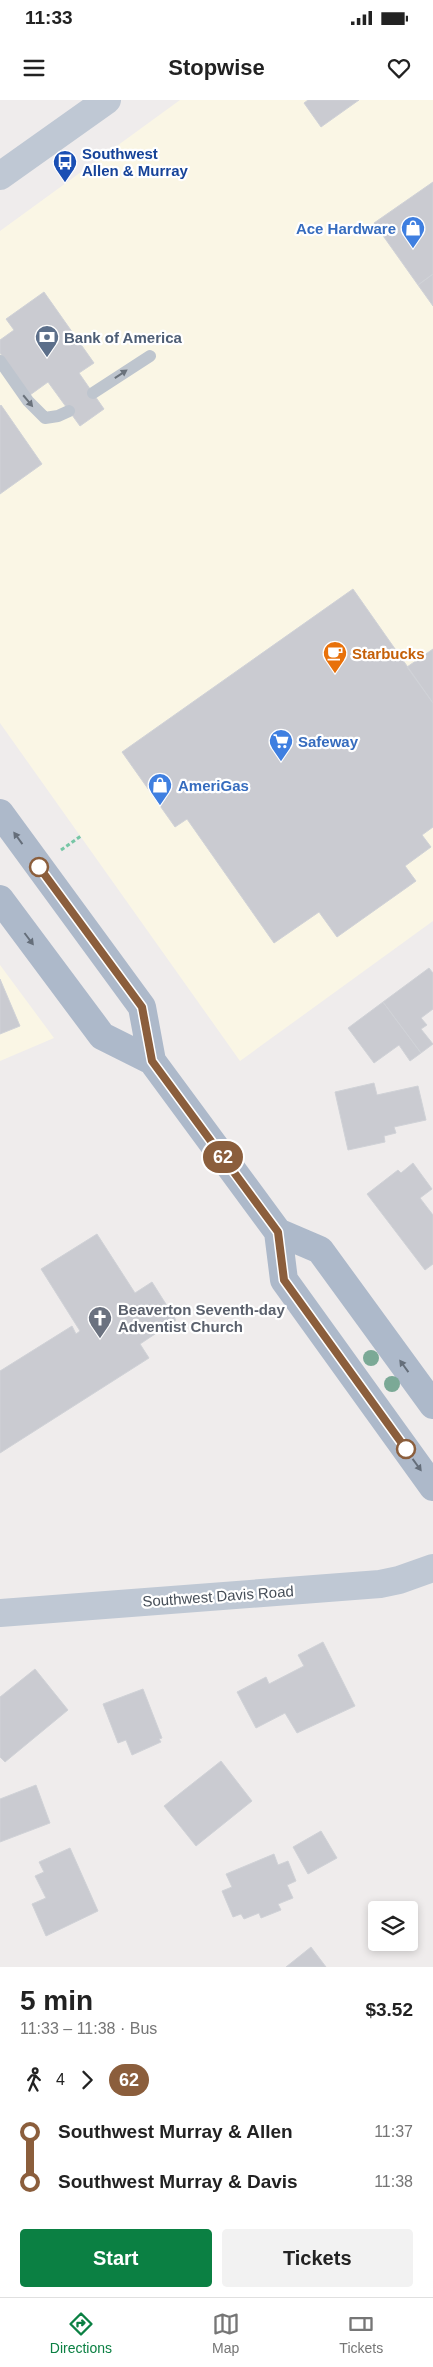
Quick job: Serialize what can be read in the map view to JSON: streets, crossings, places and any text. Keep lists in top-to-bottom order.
{
  "streets": {
    "street": ["Southwest Davis Road"]
  },
  "places": {
    "bus stop": ["Southwest Allen & Murray"],
    "shop": ["Ace Hardware", "AmeriGas"],
    "bank": ["Bank of America"],
    "cafe": ["Starbucks"],
    "supermarket": ["Safeway"],
    "church": ["Beaverton Seventh-day Adventist Church"]
  },
  "lines": ["bus line 62"],
  "page": {
    "status": "11:33",
    "header": "Stopwise",
    "on_map": "62",
    "heading": ["5 min", "11:33 – 11:38 · Bus", "$3.52"],
    "legs": ["4", "62"],
    "list": [
      {
        "name": "Southwest Murray & Allen",
        "value": "11:37"
      },
      {
        "name": "Southwest Murray & Davis",
        "value": "11:38"
      }
    ],
    "buttons": ["Start", "Tickets"],
    "tabs": ["Directions", "Map", "Tickets"]
  }
}
